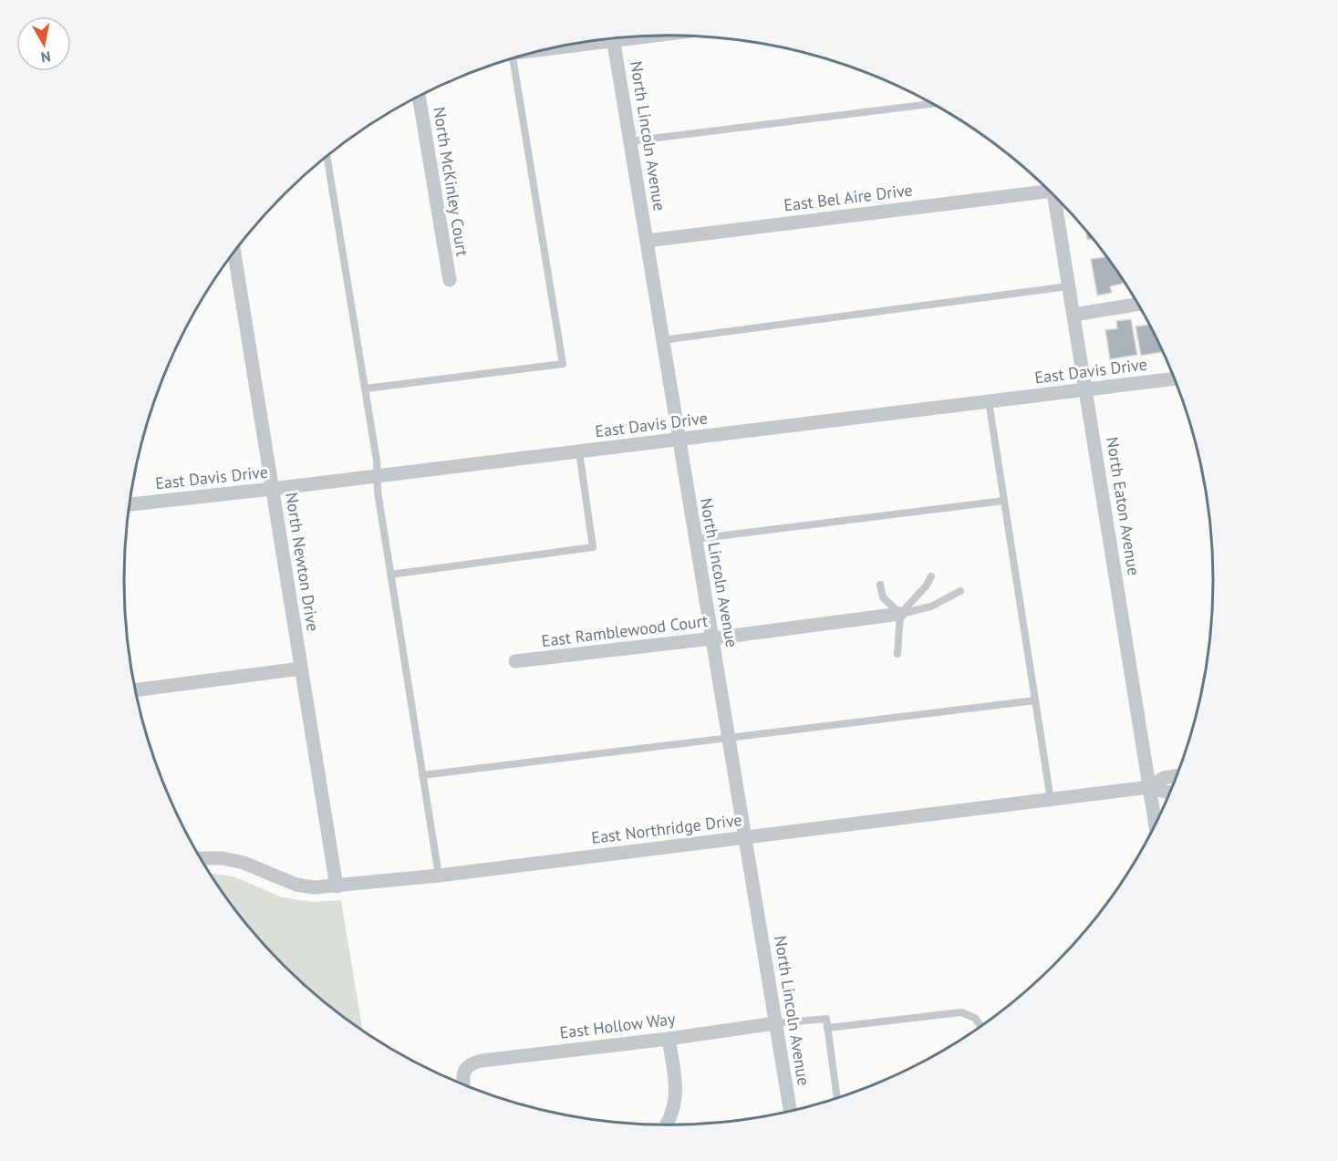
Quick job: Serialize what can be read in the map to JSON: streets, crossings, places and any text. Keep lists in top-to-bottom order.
{
  "streets": {
    "street": [
      "North Lincoln Avenue",
      "North McKinley Court",
      "East Bel Aire Drive",
      "East Davis Drive",
      "North Eaton Avenue",
      "North Newton Drive",
      "East Ramblewood Court",
      "East Northridge Drive",
      "East Hollow Way"
    ]
  },
  "crossings": [
    ["North Lincoln Avenue", "East Bel Aire Drive"],
    ["North Lincoln Avenue", "East Davis Drive"],
    ["North Lincoln Avenue", "East Ramblewood Court"],
    ["North Lincoln Avenue", "East Northridge Drive"],
    ["North Lincoln Avenue", "East Hollow Way"],
    ["East Davis Drive", "North Eaton Avenue"],
    ["East Davis Drive", "North Newton Drive"],
    ["North Eaton Avenue", "East Northridge Drive"],
    ["North Newton Drive", "East Northridge Drive"]
  ],
  "north": "bottom"
}
